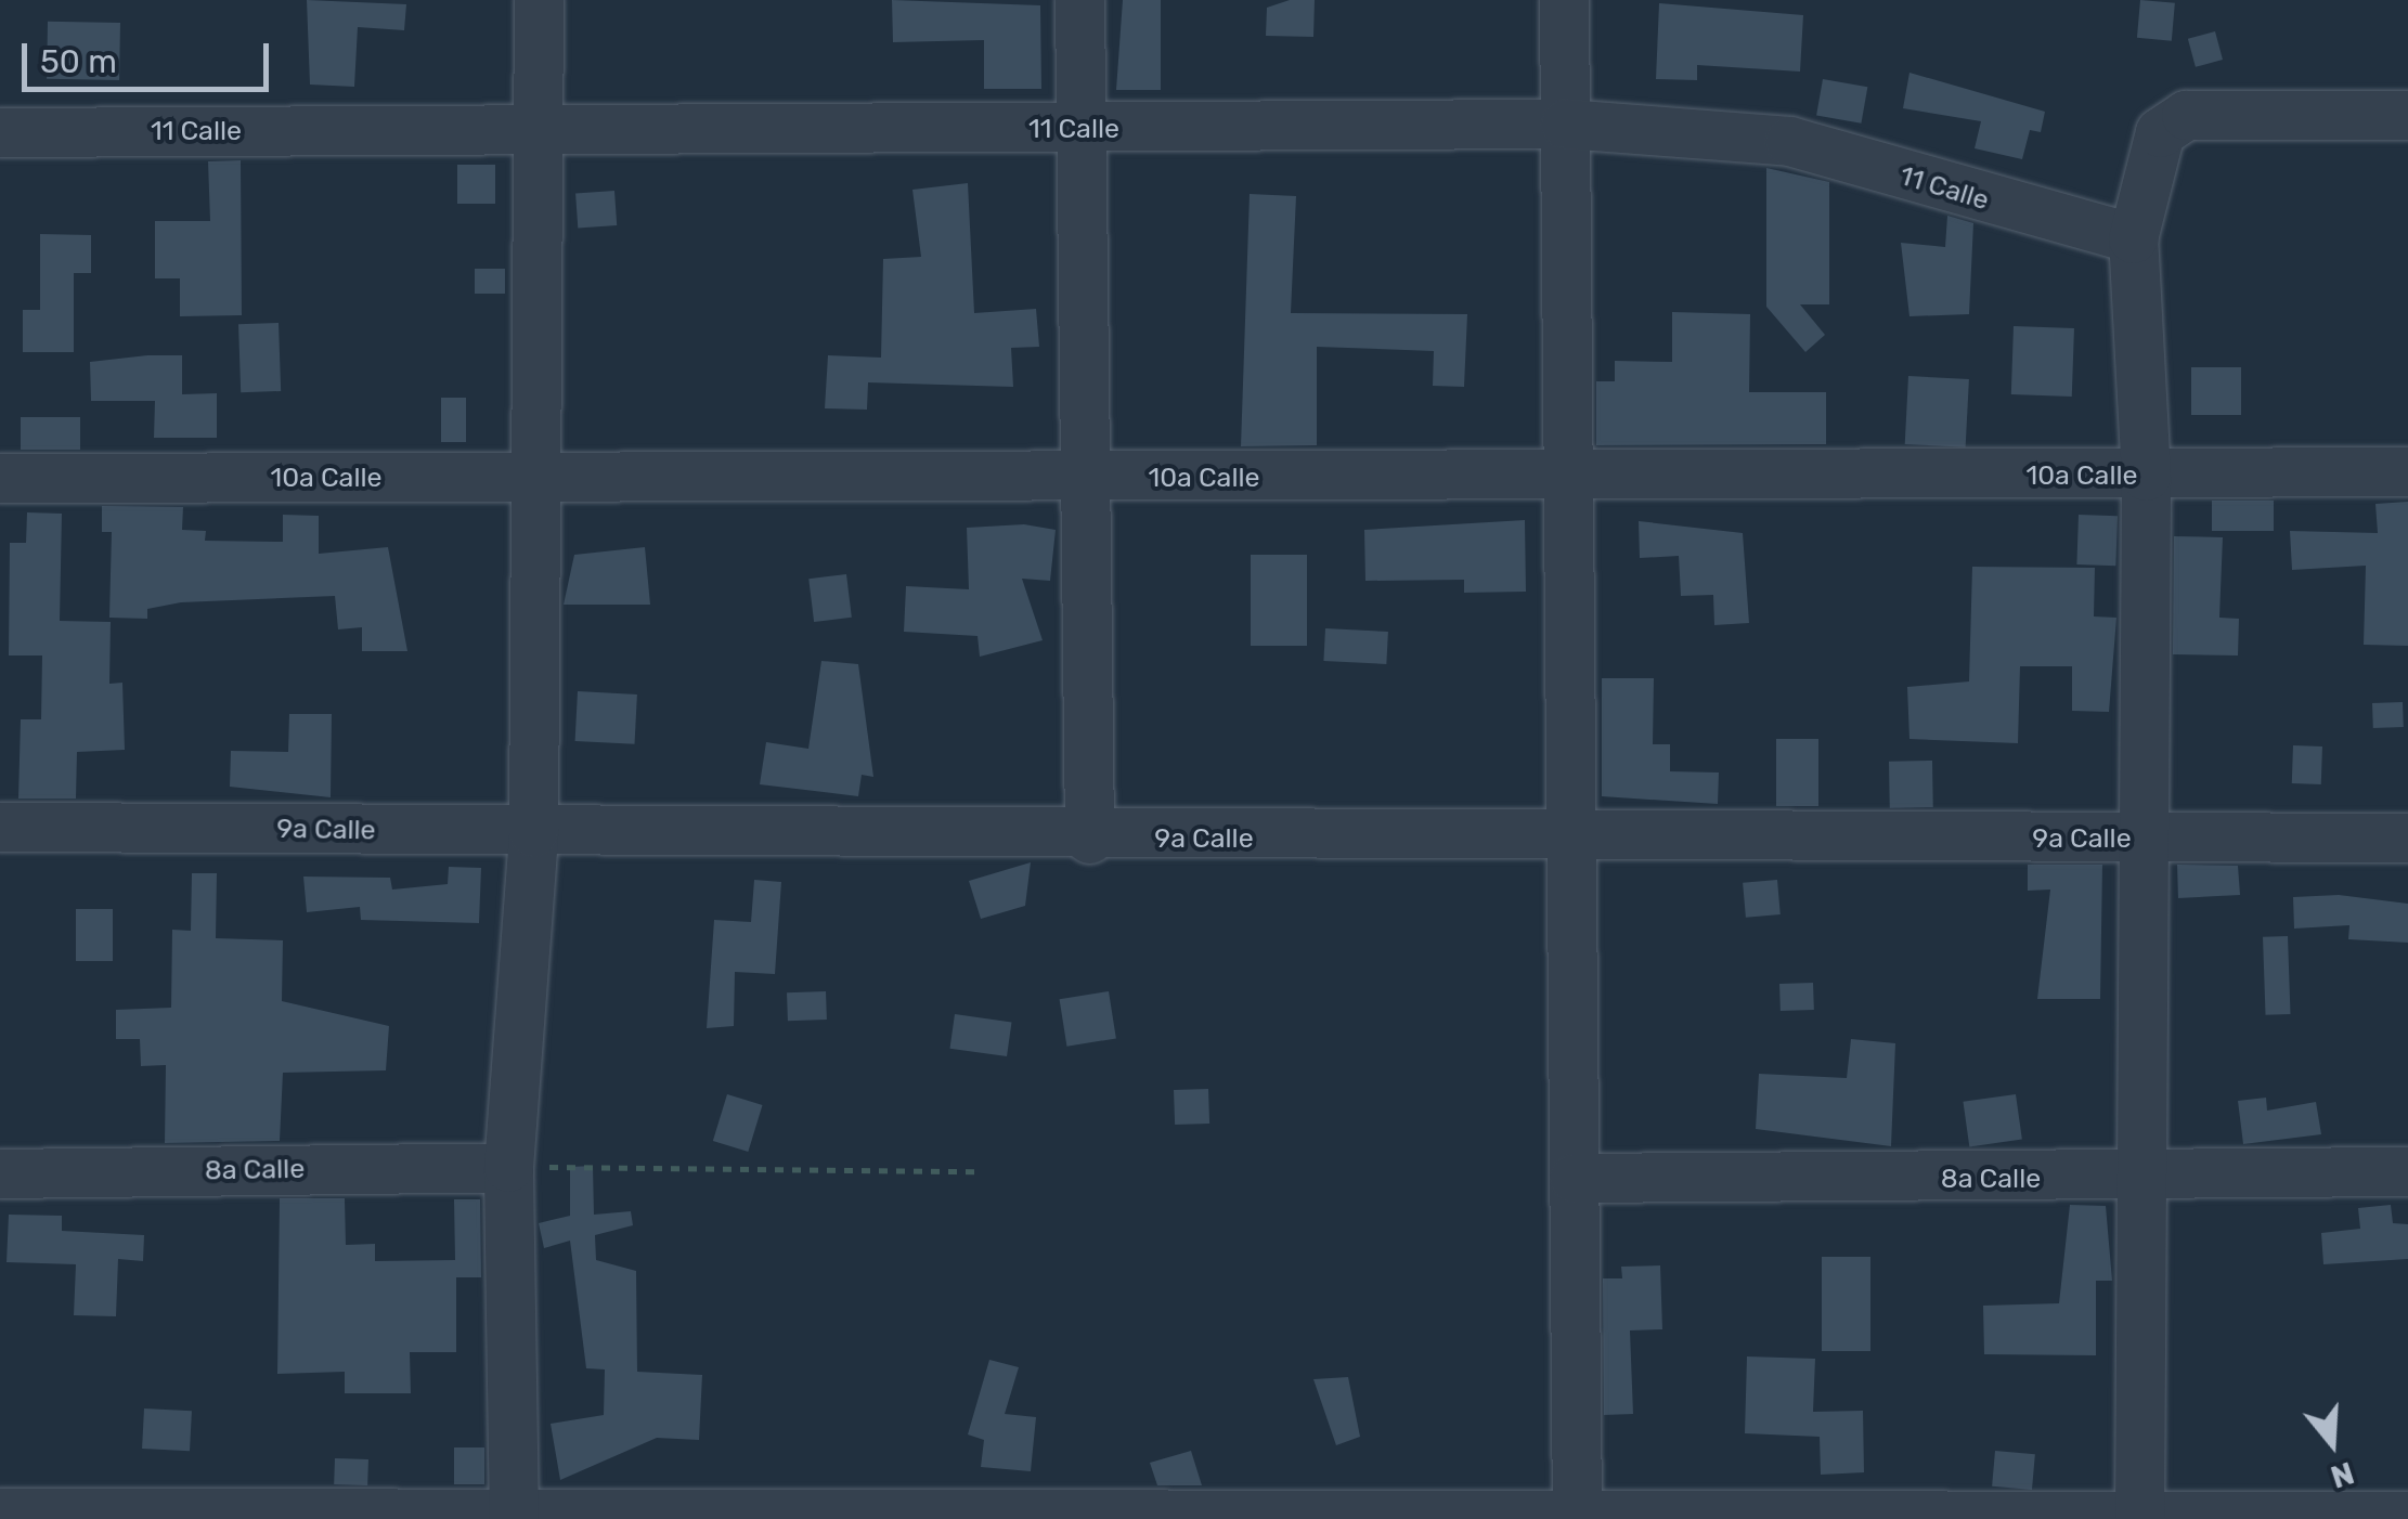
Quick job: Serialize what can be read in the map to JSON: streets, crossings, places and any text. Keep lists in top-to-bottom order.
{
  "streets": {
    "street": [
      "11 Calle",
      "10a Calle",
      "9a Calle",
      "8a Calle"
    ]
  },
  "scale_bar": "50 m",
  "north": "bottom"
}
